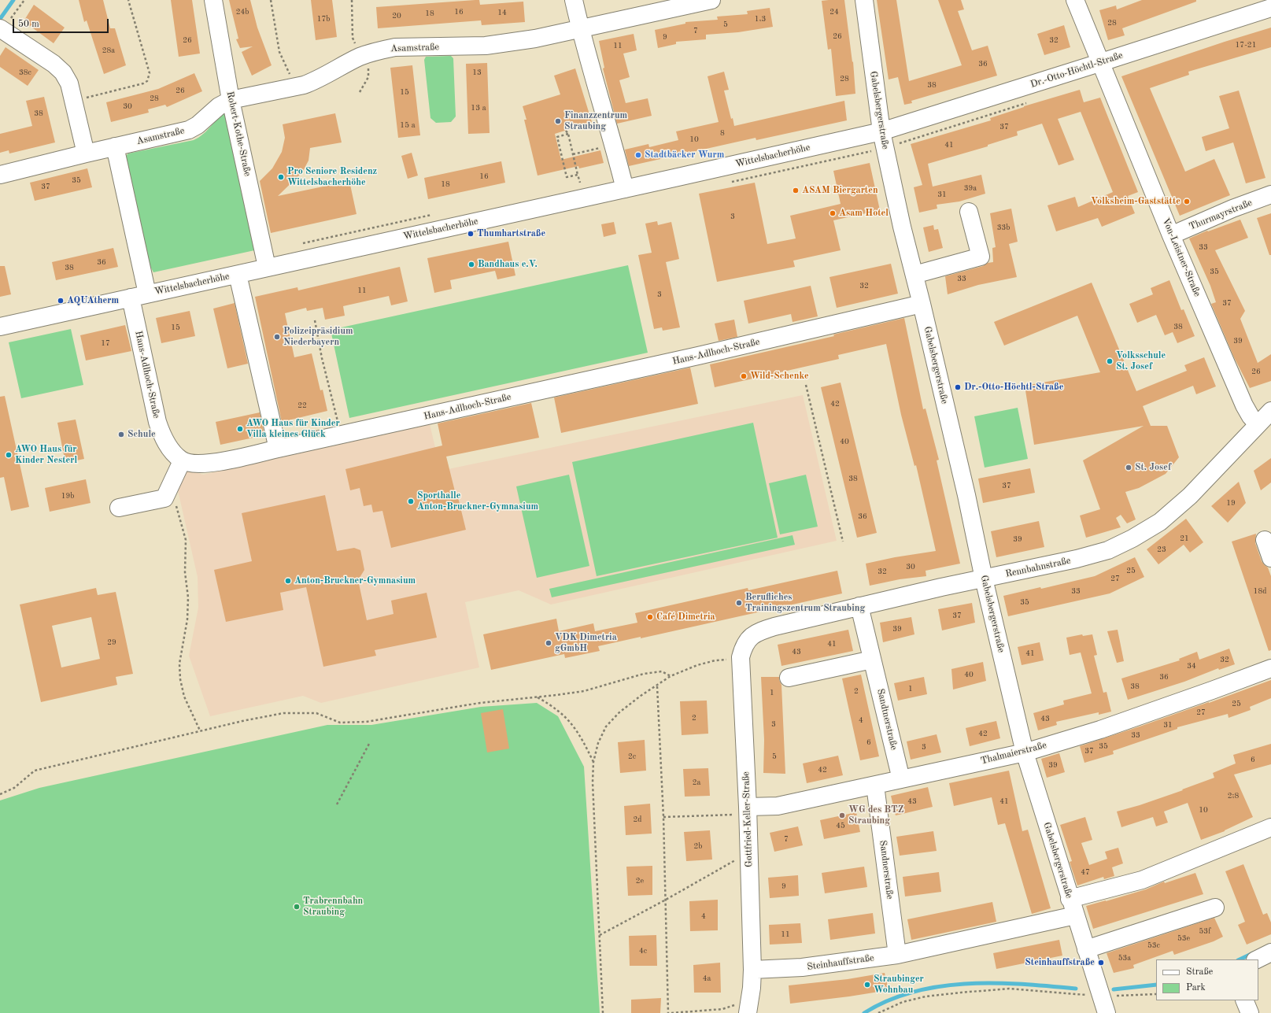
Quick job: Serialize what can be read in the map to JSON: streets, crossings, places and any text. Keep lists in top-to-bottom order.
{
  "streets": {
    "street": [
      "Asamstraße",
      "Dr.-Otto-Höchtl-Straße",
      "Gabelsbergerstraße",
      "Robert-Kothe-Straße",
      "Wittelsbacherhöhe",
      "Thurmayrstraße",
      "Von-Leistner-Straße",
      "Hans-Adlhoch-Straße",
      "Rennbahnstraße",
      "Sandtnerstraße",
      "Thalmaierstraße",
      "Gottfried-Keller-Straße",
      "Sandnerstraße",
      "Steinhauffstraße"
    ]
  },
  "crossings": [
    ["Asamstraße", "Robert-Kothe-Straße"],
    ["Dr.-Otto-Höchtl-Straße", "Gabelsbergerstraße"],
    ["Dr.-Otto-Höchtl-Straße", "Wittelsbacherhöhe"],
    ["Dr.-Otto-Höchtl-Straße", "Von-Leistner-Straße"],
    ["Gabelsbergerstraße", "Wittelsbacherhöhe"],
    ["Gabelsbergerstraße", "Hans-Adlhoch-Straße"],
    ["Gabelsbergerstraße", "Rennbahnstraße"],
    ["Gabelsbergerstraße", "Thalmaierstraße"],
    ["Gabelsbergerstraße", "Steinhauffstraße"],
    ["Robert-Kothe-Straße", "Wittelsbacherhöhe"],
    ["Wittelsbacherhöhe", "Hans-Adlhoch-Straße"],
    ["Thurmayrstraße", "Von-Leistner-Straße"],
    ["Von-Leistner-Straße", "Rennbahnstraße"],
    ["Rennbahnstraße", "Sandtnerstraße"],
    ["Rennbahnstraße", "Gottfried-Keller-Straße"],
    ["Sandtnerstraße", "Thalmaierstraße"],
    ["Thalmaierstraße", "Gottfried-Keller-Straße"],
    ["Thalmaierstraße", "Sandnerstraße"],
    ["Gottfried-Keller-Straße", "Steinhauffstraße"],
    ["Sandnerstraße", "Steinhauffstraße"]
  ],
  "places": [
    "Finanzzentrum Straubing",
    "Stadtbäcker Wurm",
    "Pro Seniore Residenz Wittelsbacherhöhe",
    "ASAM Biergarten",
    "Volksheim-Gaststätte",
    "Asam Hotel",
    "Thumhartstraße",
    "Bandhaus e.V.",
    "AQUAtherm",
    "Polizeipräsidium Niederbayern",
    "Volksschule St. Josef",
    "Wild-Schenke",
    "Dr.-Otto-Höchtl-Straße",
    "AWO Haus für Kinder Villa kleines Glück",
    "Schule",
    "AWO Haus für Kinder Nesterl",
    "St. Josef",
    "Sporthalle Anton-Bruckner-Gymnasium",
    "Anton-Bruckner-Gymnasium",
    "Berufliches Trainingszentrum Straubing",
    "Café Dimetria",
    "VDK Dimetria gGmbH",
    "WG des BTZ Straubing",
    "Trabrennbahn Straubing",
    "Steinhauffstraße",
    "Straubinger Wohnbau"
  ],
  "house_numbers": [
    "24b",
    "16",
    "24",
    "14",
    "18",
    "20",
    "17b",
    "1,3",
    "28",
    "5",
    "7",
    "26",
    "9",
    "26",
    "32",
    "17-21",
    "11",
    "28a",
    "36",
    "38c",
    "13",
    "28",
    "38",
    "26",
    "15",
    "28",
    "30",
    "13 a",
    "38",
    "15 a",
    "37",
    "8",
    "10",
    "41",
    "16",
    "35",
    "18",
    "37",
    "39a",
    "31",
    "3",
    "33b",
    "33",
    "36",
    "38",
    "35",
    "33",
    "32",
    "11",
    "3",
    "37",
    "38",
    "15",
    "39",
    "17",
    "26",
    "42",
    "22",
    "40",
    "38",
    "37",
    "19b",
    "19",
    "36",
    "21",
    "39",
    "23",
    "30",
    "25",
    "32",
    "27",
    "33",
    "18d",
    "35",
    "37",
    "39",
    "29",
    "41",
    "43",
    "41",
    "32",
    "34",
    "40",
    "36",
    "38",
    "1",
    "2",
    "1",
    "25",
    "27",
    "2",
    "43",
    "4",
    "3",
    "31",
    "42",
    "33",
    "6",
    "35",
    "3",
    "37",
    "2c",
    "5",
    "6",
    "39",
    "42",
    "2a",
    "2;8",
    "43",
    "41",
    "10",
    "2d",
    "45",
    "7",
    "2b",
    "47",
    "2e",
    "9",
    "4",
    "53f",
    "11",
    "53e",
    "53c",
    "4c",
    "53a",
    "4a"
  ],
  "legend": ["Straße", "Park"],
  "scale_bar": "50 m"
}
